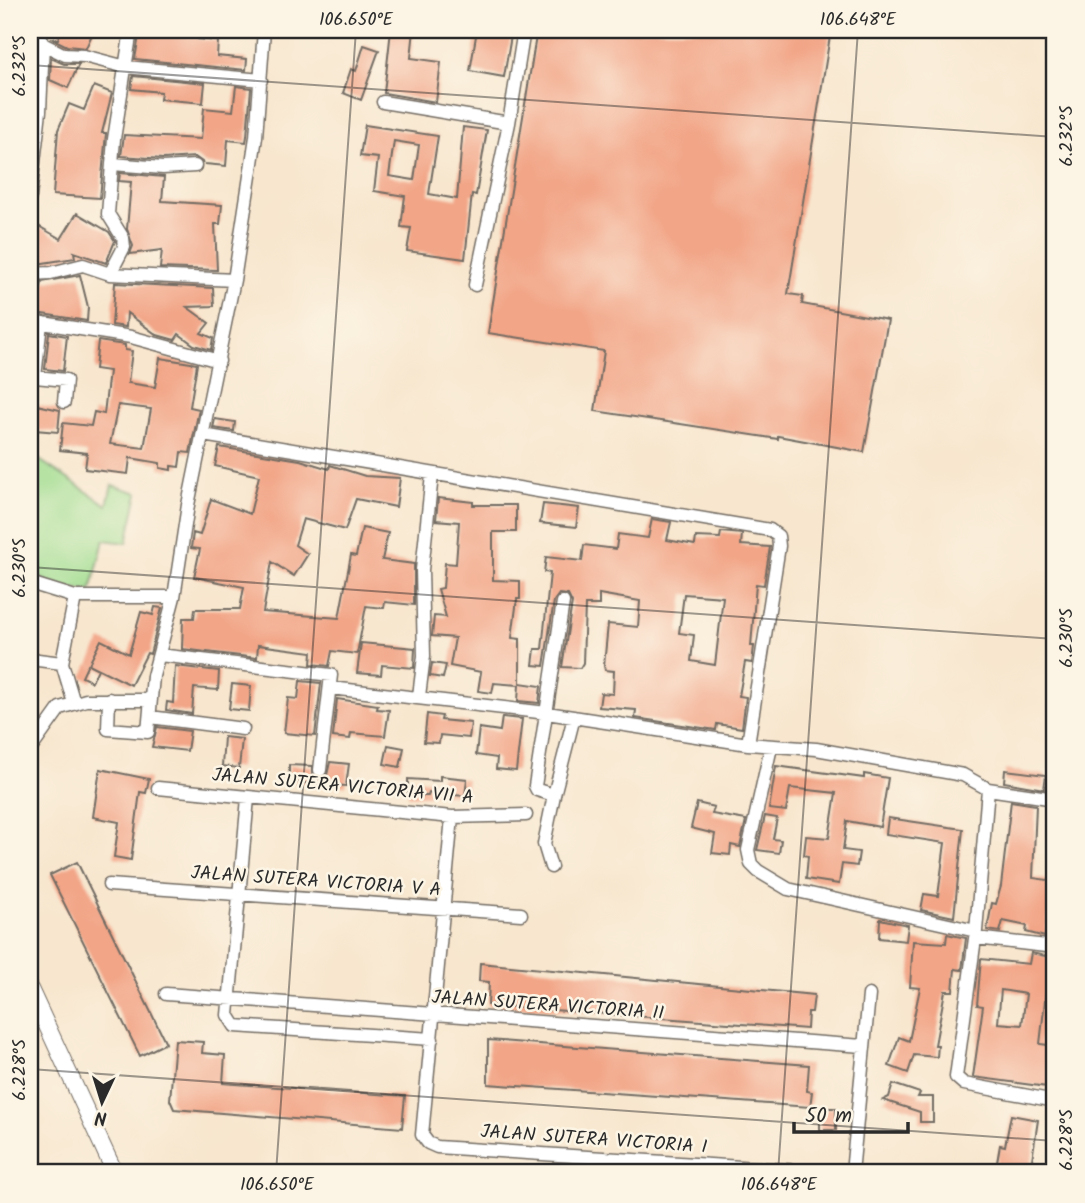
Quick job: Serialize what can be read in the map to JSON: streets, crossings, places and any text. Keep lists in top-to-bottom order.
{
  "streets": {
    "street": [
      "JALAN SUTERA VICTORIA VII A",
      "JALAN SUTERA VICTORIA V A",
      "JALAN SUTERA VICTORIA II",
      "JALAN SUTERA VICTORIA I"
    ]
  },
  "scale_bar": "50 m",
  "north": "bottom",
  "coordinates": [
    "106.650°E",
    "106.648°E",
    "6.232°S",
    "6.230°S",
    "6.228°S"
  ]
}
